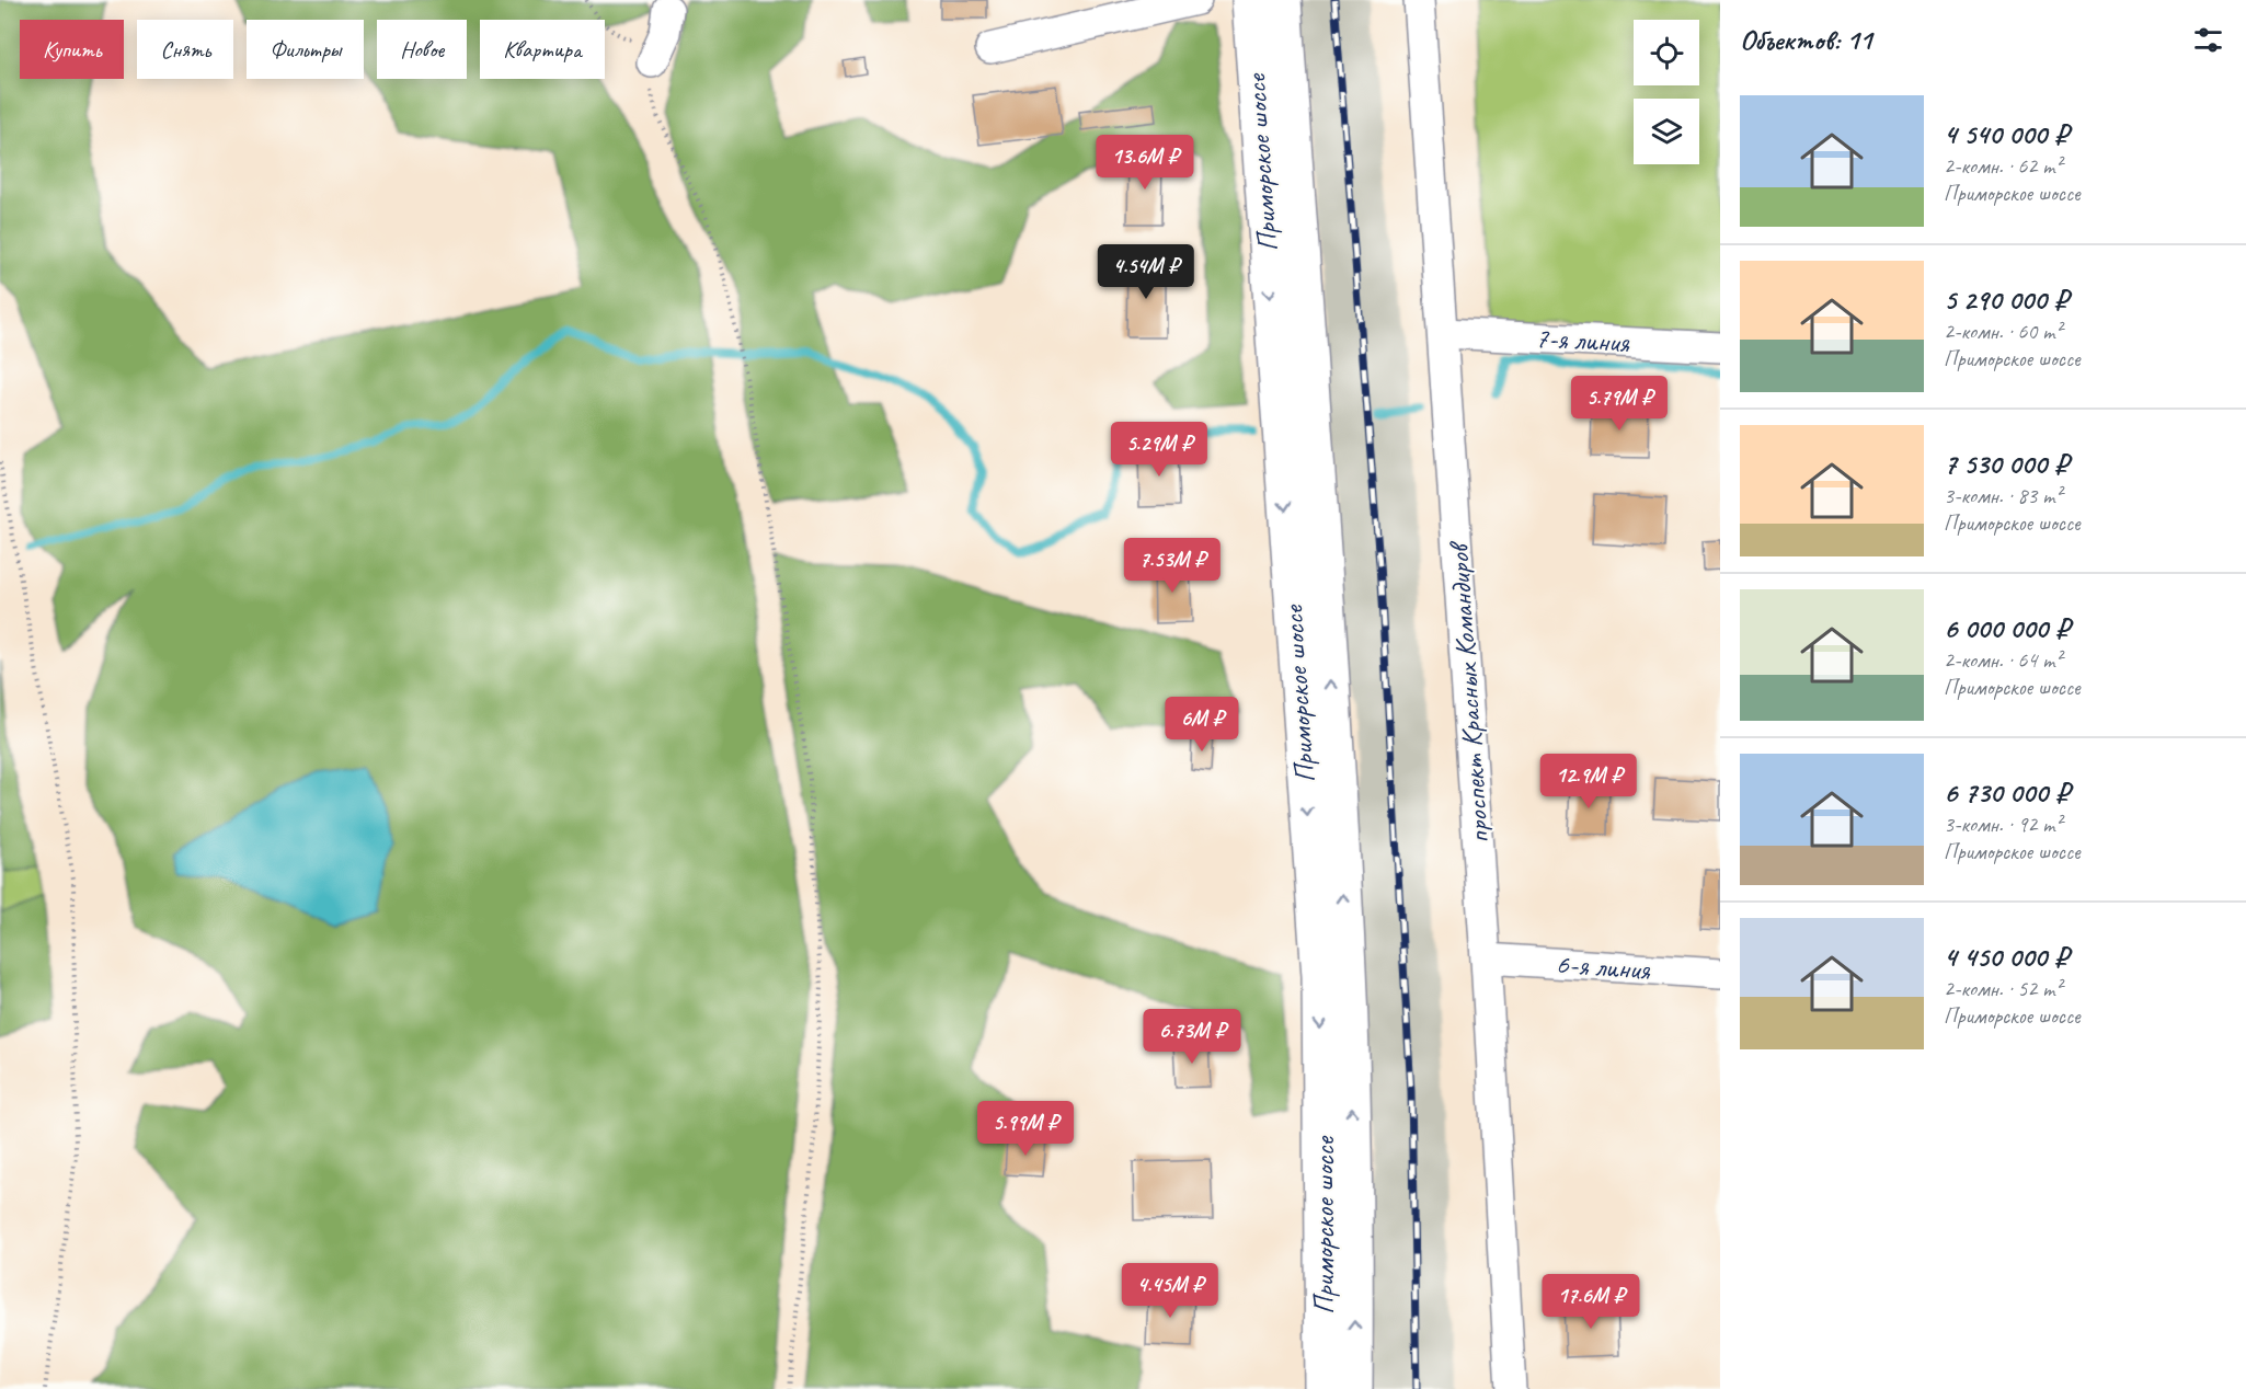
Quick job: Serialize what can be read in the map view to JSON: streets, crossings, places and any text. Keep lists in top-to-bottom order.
{
  "streets": {
    "highway": ["Приморское шоссе"],
    "street": ["7-я линия", "проспект Красных Командиров", "6-я линия"]
  },
  "crossings": [
    ["7-я линия", "проспект Красных Командиров"],
    ["проспект Красных Командиров", "6-я линия"]
  ],
  "page": {
    "heading": "Объектов: 11",
    "chip": [
      "Купить",
      "Снять",
      "Фильтры",
      "Новое",
      "Квартира"
    ],
    "list": [
      {
        "name": "4 540 000 ₽",
        "note": "2-комн. · 62 m² · Приморское шоссе"
      },
      {
        "name": "5 290 000 ₽",
        "note": "2-комн. · 60 m² · Приморское шоссе"
      },
      {
        "name": "7 530 000 ₽",
        "note": "3-комн. · 83 m² · Приморское шоссе"
      },
      {
        "name": "6 000 000 ₽",
        "note": "2-комн. · 64 m² · Приморское шоссе"
      },
      {
        "name": "6 730 000 ₽",
        "note": "3-комн. · 92 m² · Приморское шоссе"
      },
      {
        "name": "4 450 000 ₽",
        "note": "2-комн. · 52 m² · Приморское шоссе"
      }
    ],
    "price": [
      "13.6M ₽",
      "4.54M ₽",
      "5.79M ₽",
      "5.29M ₽",
      "7.53M ₽",
      "6M ₽",
      "12.9M ₽",
      "6.73M ₽",
      "5.99M ₽",
      "4.45M ₽",
      "17.6M ₽"
    ]
  }
}
